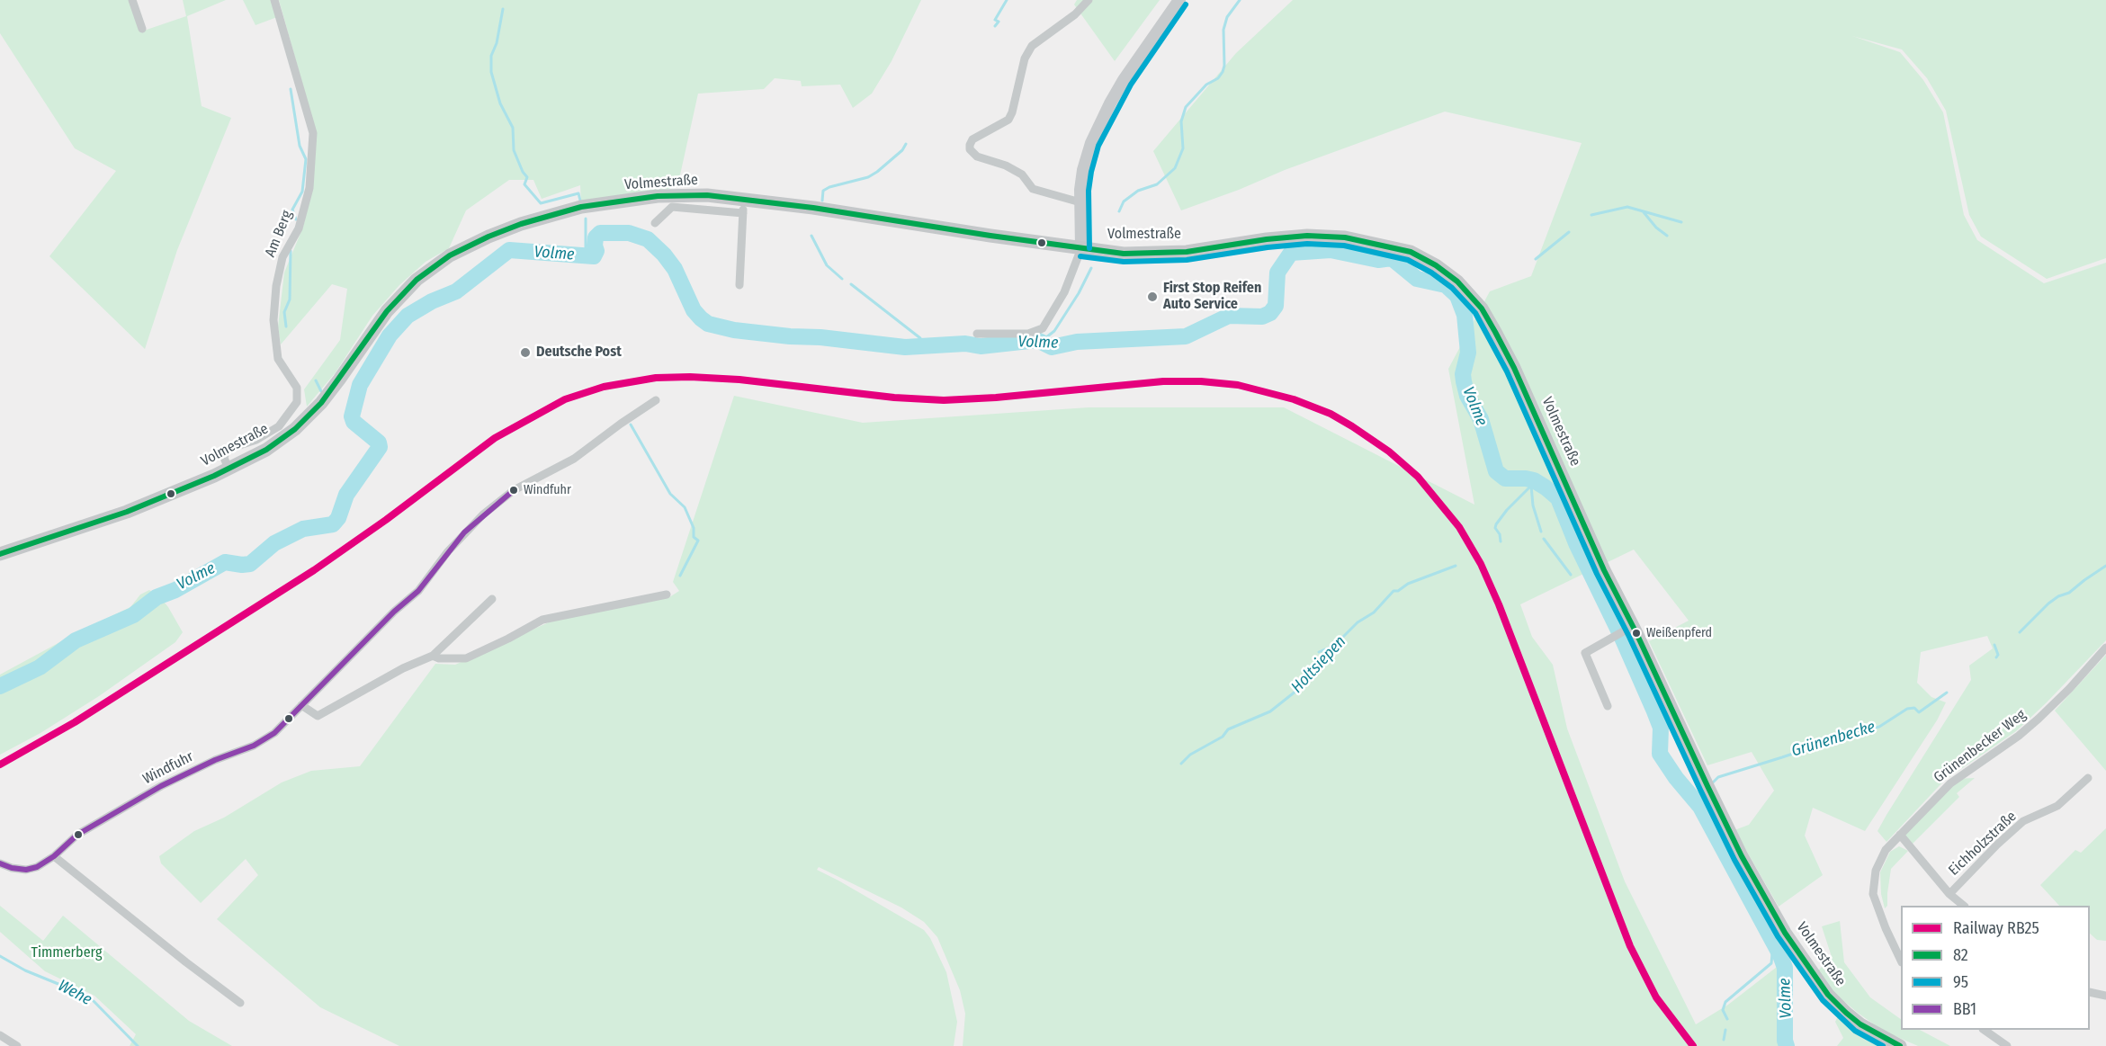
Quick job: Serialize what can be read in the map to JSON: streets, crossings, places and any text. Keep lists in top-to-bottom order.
{
  "streets": {
    "main road": ["Volmestraße"],
    "street": [
      "Am Berg",
      "Grünenbecker Weg",
      "Windfuhr",
      "Eichholzstraße"
    ]
  },
  "crossings": [
    ["Volmestraße", "Am Berg"],
    ["Grünenbecker Weg", "Eichholzstraße"]
  ],
  "water": [
    "Volme",
    "Holtsiepen",
    "Grünenbecke",
    "Wehe"
  ],
  "parks": ["Timmerberg"],
  "places": [
    "First Stop Reifen Auto Service",
    "Deutsche Post",
    "Windfuhr",
    "Weißenpferd"
  ],
  "lines": [
    "transit line 95",
    "transit line 82",
    "rail line RB25",
    "transit line BB1"
  ],
  "legend": [
    "Railway RB25",
    "82",
    "95",
    "BB1"
  ]
}
